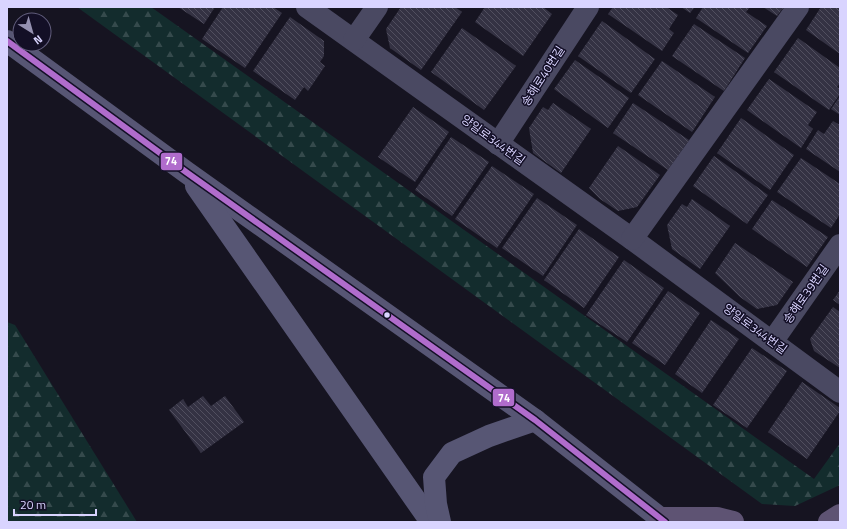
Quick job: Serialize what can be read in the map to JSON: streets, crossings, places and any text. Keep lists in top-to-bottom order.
{
  "streets": {
    "street": ["송해로40번길", "양일로344번길", "송해로39번길"]
  },
  "crossings": [
    ["송해로40번길", "양일로344번길"],
    ["양일로344번길", "송해로39번길"]
  ],
  "lines": ["transit line 74"],
  "scale_bar": "20 m",
  "north": "bottom right"
}
